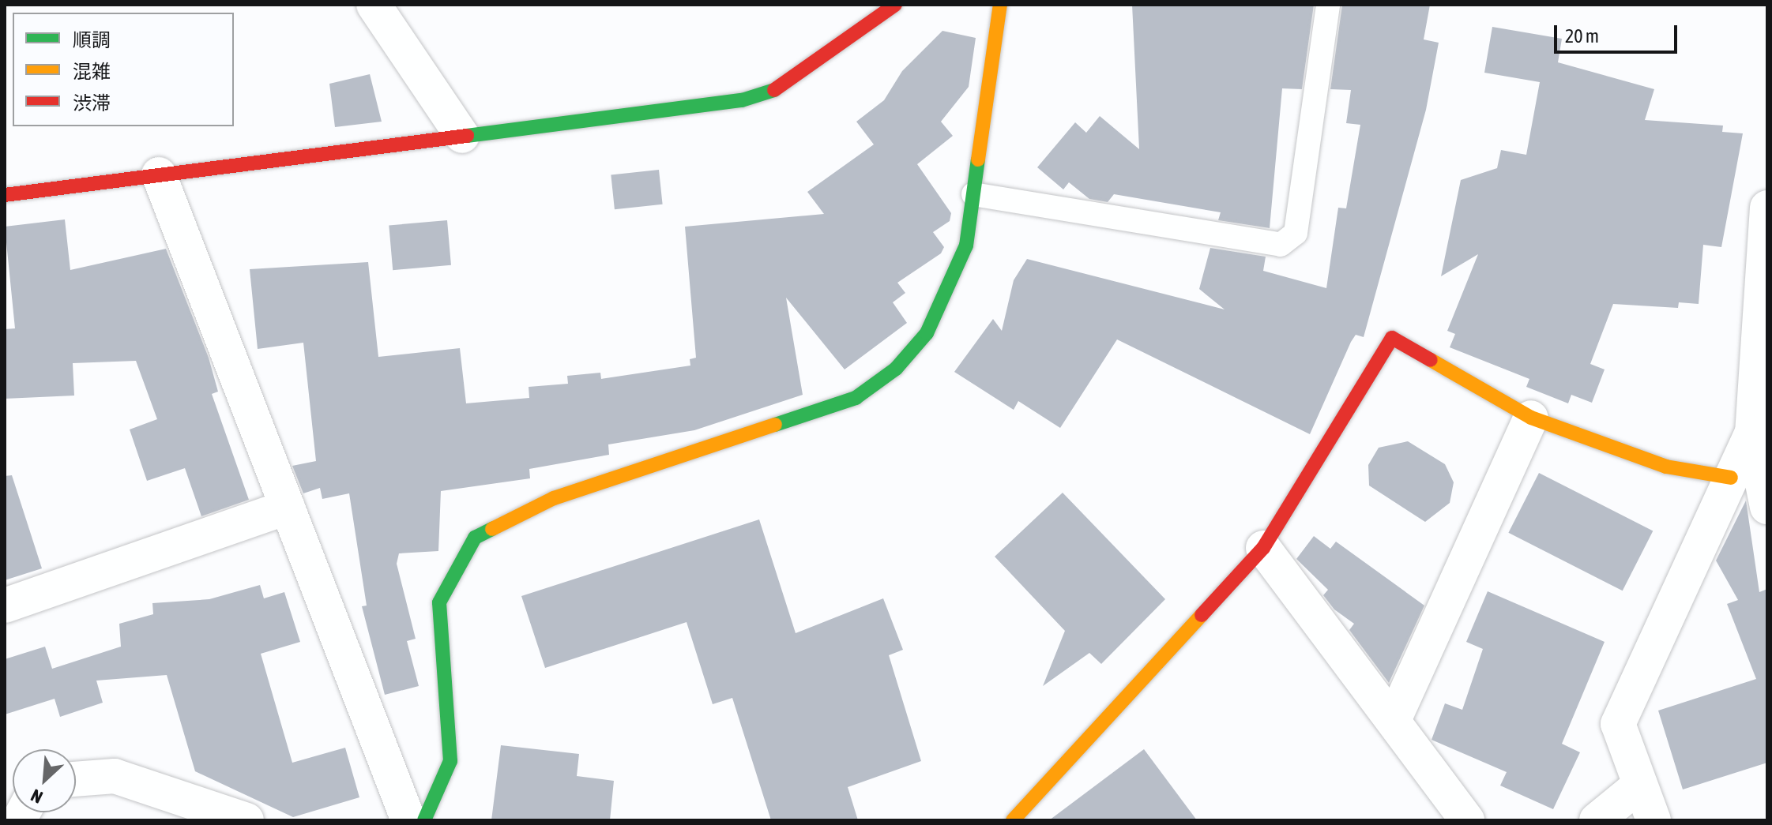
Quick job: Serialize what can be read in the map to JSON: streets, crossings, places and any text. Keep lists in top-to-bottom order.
{
  "legend": ["順調", "混雑", "渋滞"],
  "scale_bar": "20 m",
  "north": "bottom left"
}
